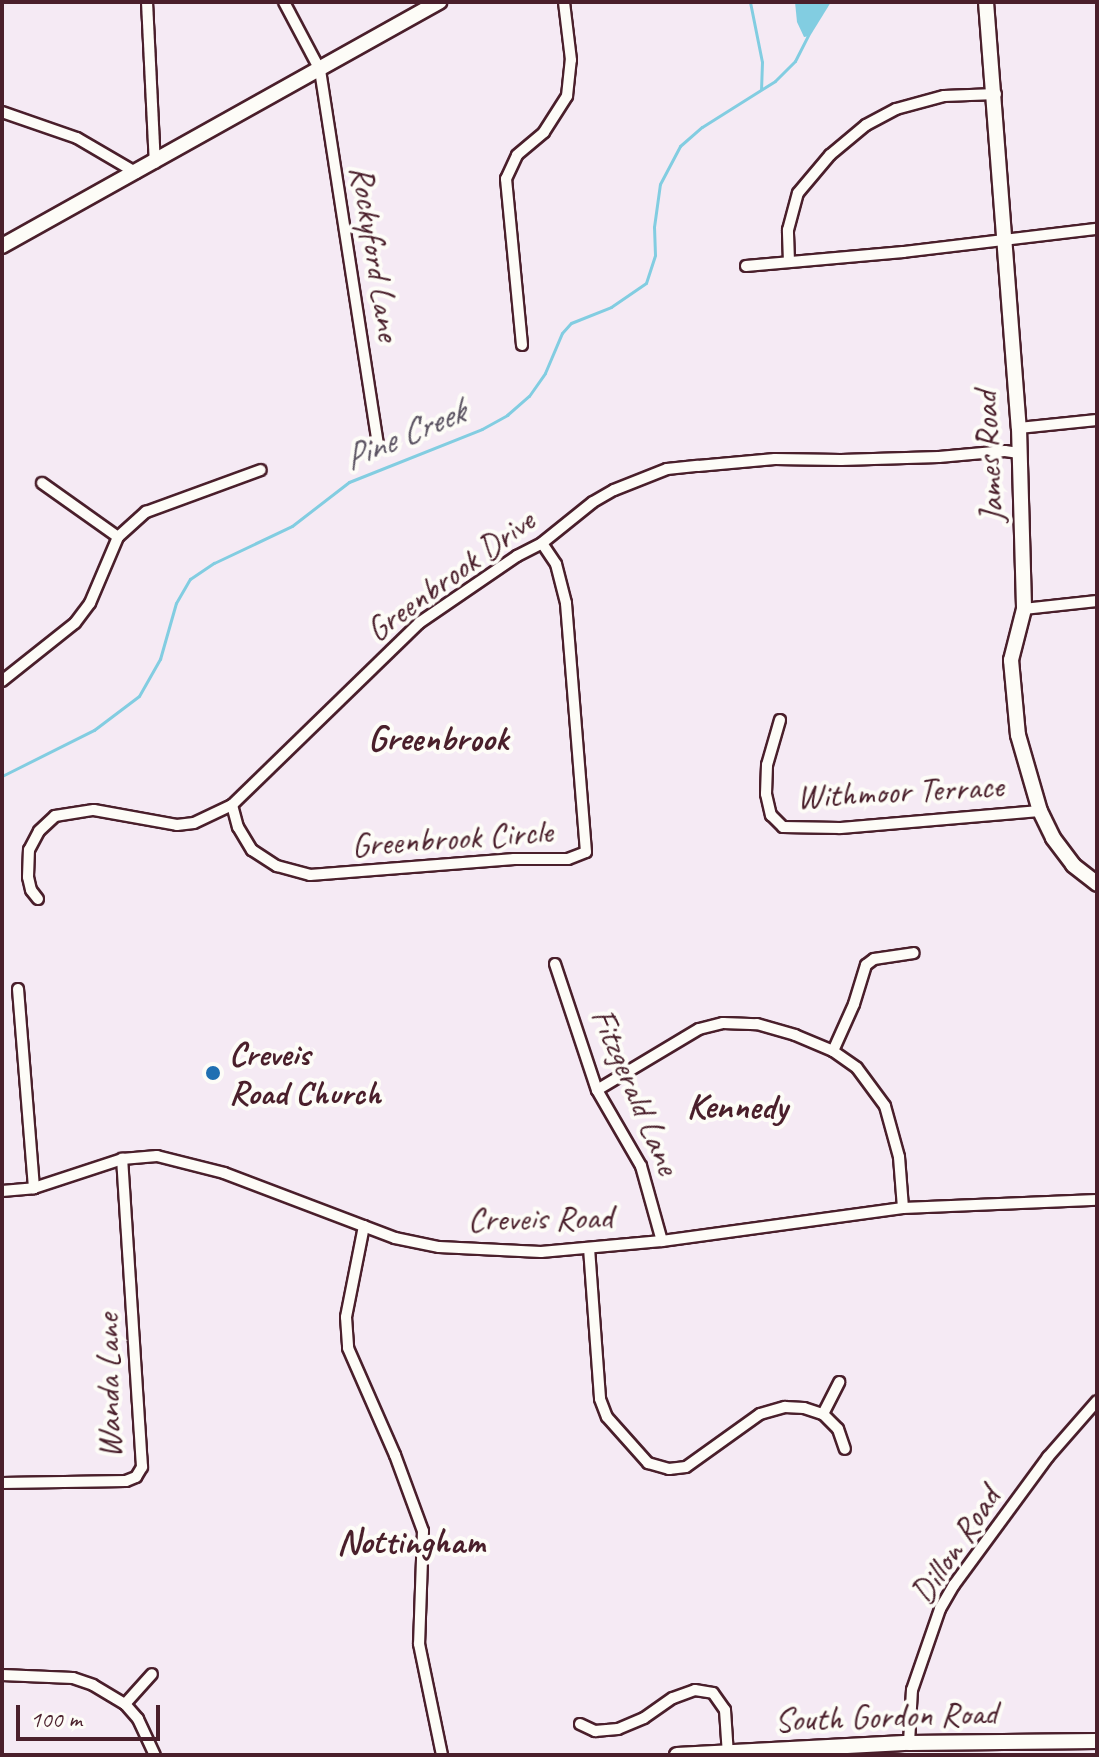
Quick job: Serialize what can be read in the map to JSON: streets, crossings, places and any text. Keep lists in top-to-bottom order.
{
  "streets": {
    "street": [
      "Rockyford Lane",
      "James Road",
      "Greenbrook Drive",
      "Withmoor Terrace",
      "Greenbrook Circle",
      "Fitzgerald Lane",
      "Creveis Road",
      "Wanda Lane",
      "Dillon Road",
      "South Gordon Road"
    ]
  },
  "crossings": [
    ["James Road", "Greenbrook Drive"],
    ["James Road", "Withmoor Terrace"],
    ["Greenbrook Drive", "Greenbrook Circle"],
    ["Fitzgerald Lane", "Creveis Road"],
    ["Creveis Road", "Wanda Lane"],
    ["Dillon Road", "South Gordon Road"]
  ],
  "districts": ["Greenbrook", "Kennedy", "Nottingham"],
  "water": ["Pine Creek"],
  "places": ["Creveis Road Church"],
  "scale_bar": "100 m"
}
